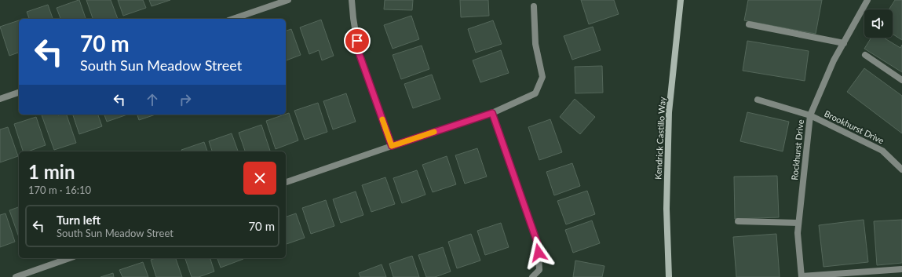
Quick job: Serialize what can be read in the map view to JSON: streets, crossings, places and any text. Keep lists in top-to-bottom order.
{
  "streets": {
    "main road": ["Kendrick Castillo Way"],
    "street": ["Brookhurst Drive", "Rockhurst Drive"]
  },
  "crossings": [
    ["Brookhurst Drive", "Rockhurst Drive"]
  ],
  "page": {
    "turn": ["70 m", "South Sun Meadow Street"],
    "heading": ["1 min", "170 m · 16:10"],
    "list": [
      {
        "name": "Turn left",
        "note": "South Sun Meadow Street",
        "value": "70 m"
      }
    ]
  }
}
